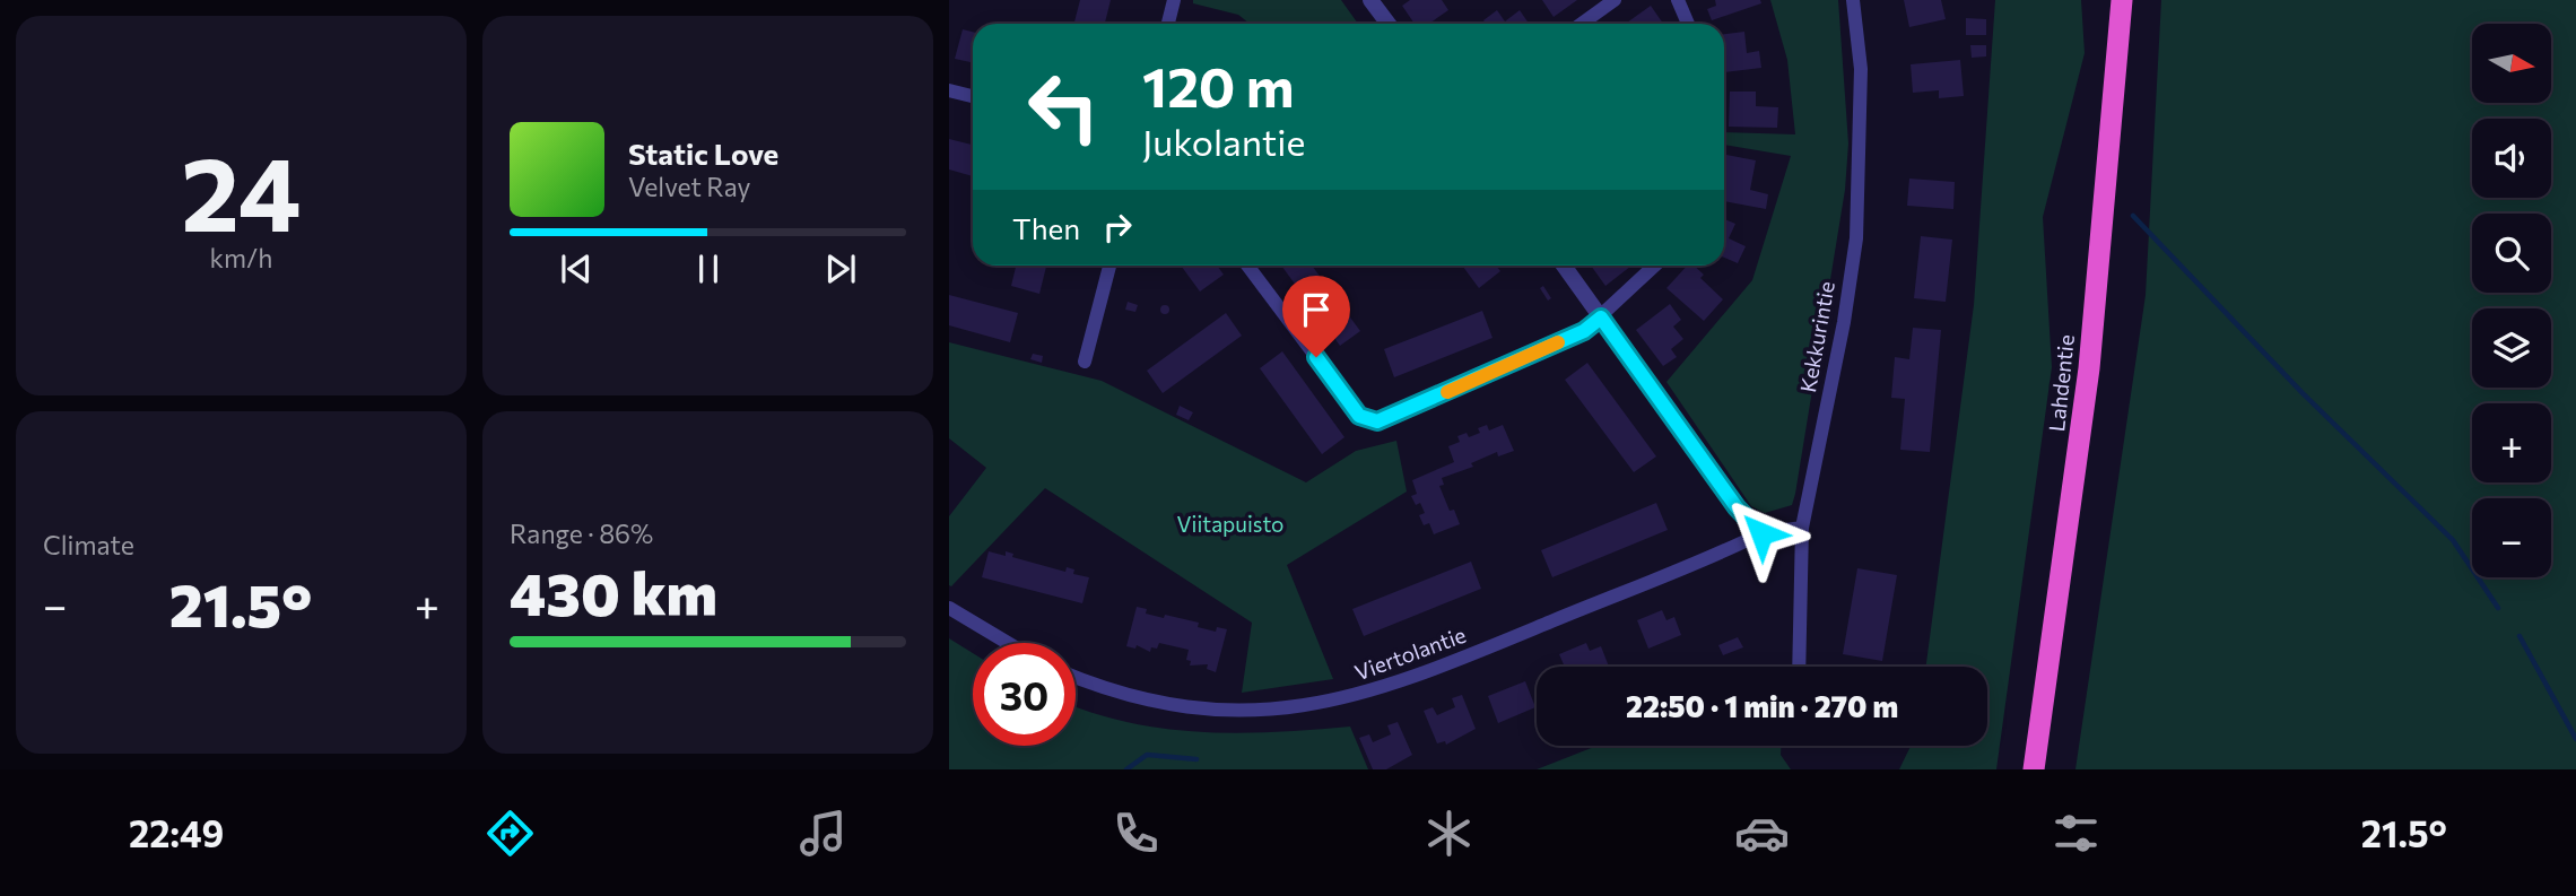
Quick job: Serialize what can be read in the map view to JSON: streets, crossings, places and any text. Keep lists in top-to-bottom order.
{
  "streets": {
    "highway": ["Lahdentie"],
    "street": ["Kekkurintie", "Viertolantie"]
  },
  "crossings": [
    ["Kekkurintie", "Viertolantie"]
  ],
  "parks": ["Viitapuisto"],
  "north": "right",
  "page": {
    "tile": [
      ["24", "km/h"],
      "Climate",
      ["Range · 86%", "430 km"]
    ],
    "map_buttons": ["+", "−"],
    "turn": ["120 m", "Jukolantie"],
    "song": ["Static Love", "Velvet Ray"],
    "then": "Then",
    "heat": ["−", "21.5°", "+"],
    "limit": "30",
    "trip": "22:50 · 1 min · 270 m",
    "tabs": ["22:49", "21.5°"]
  }
}
